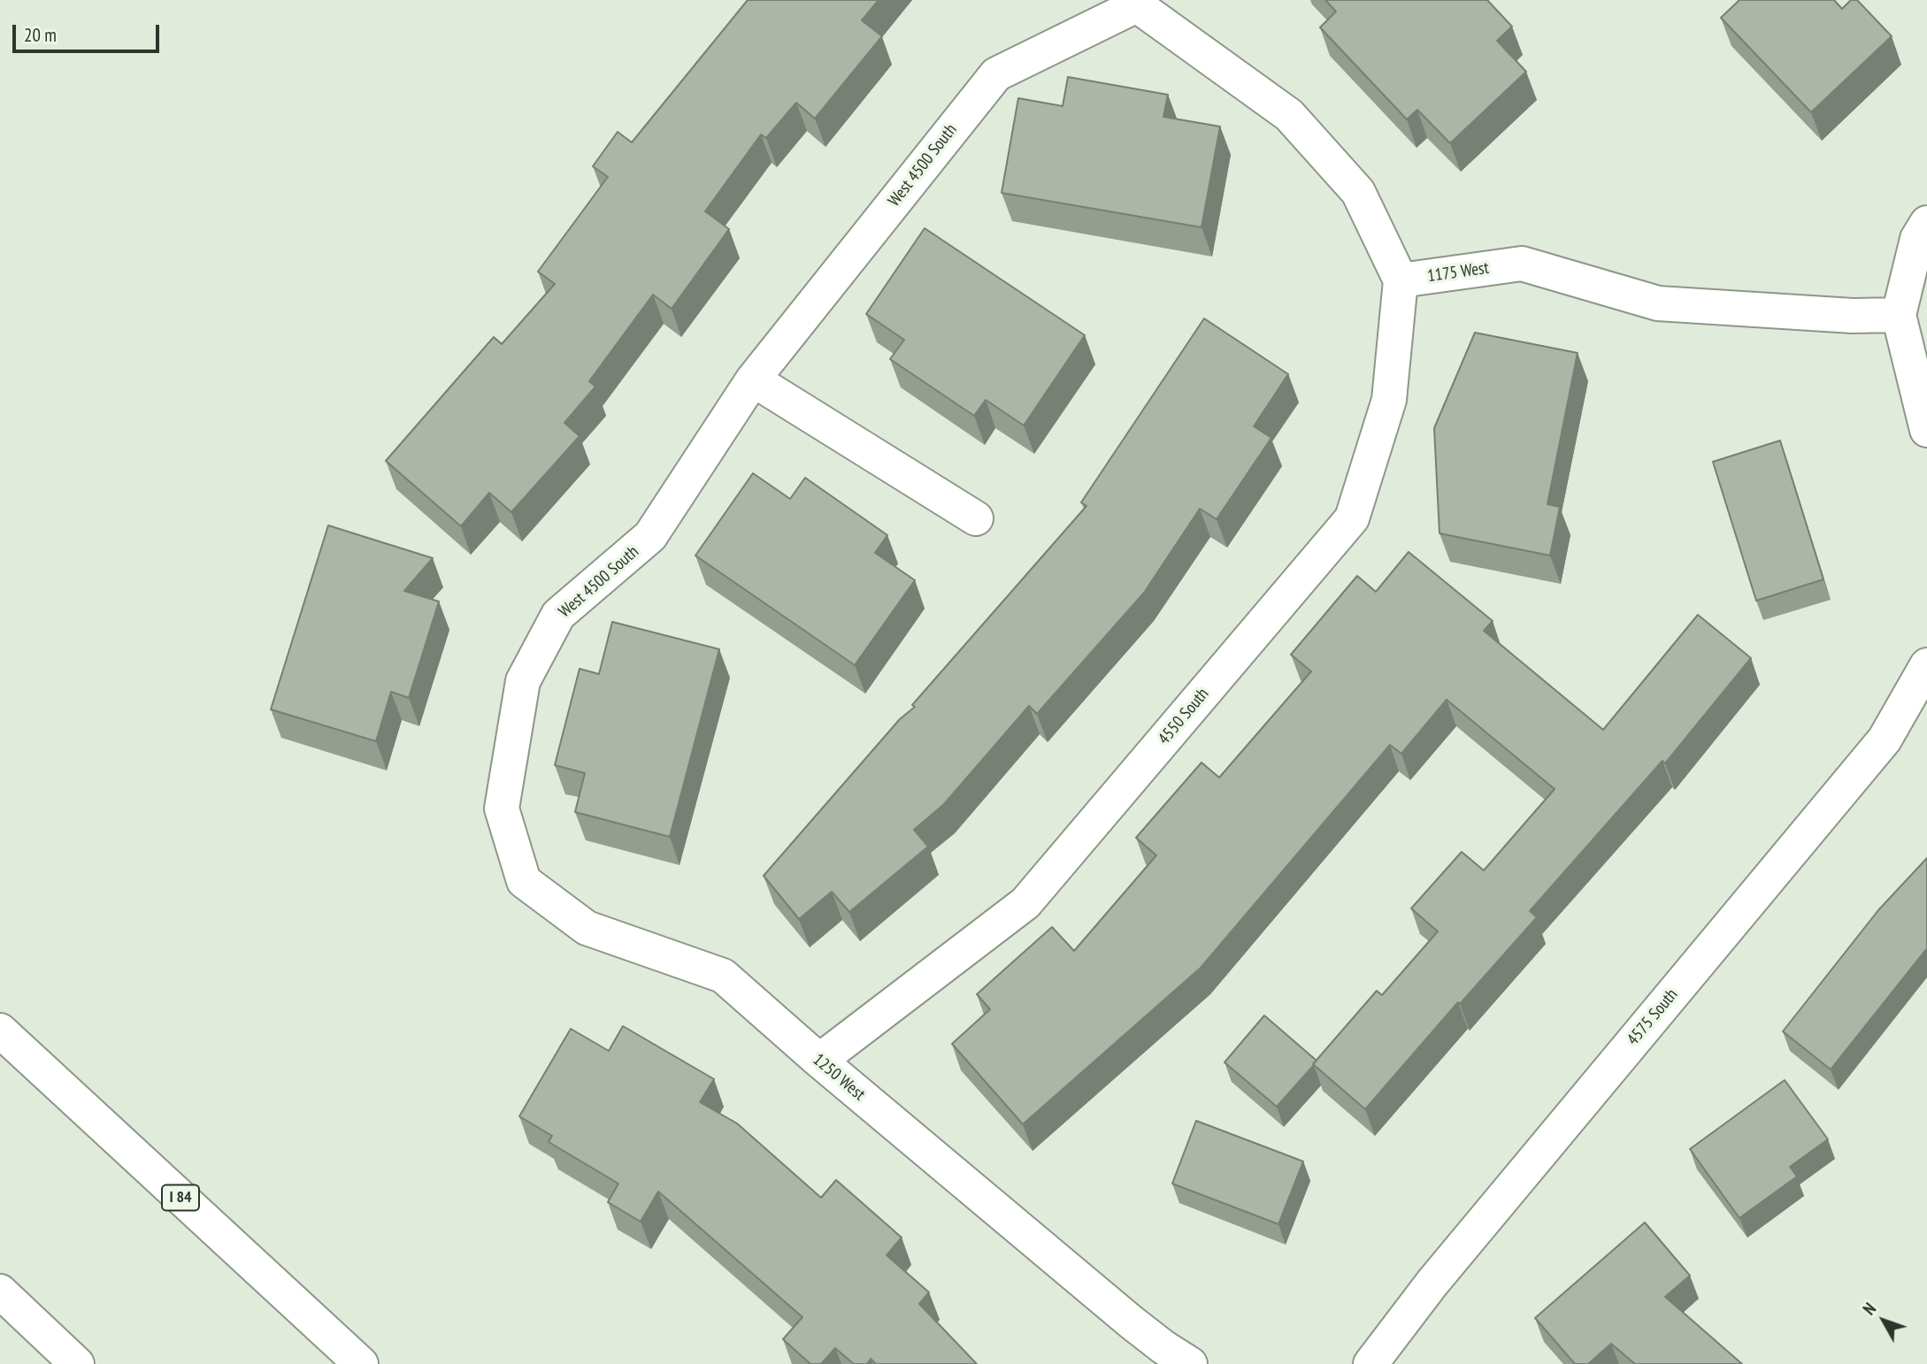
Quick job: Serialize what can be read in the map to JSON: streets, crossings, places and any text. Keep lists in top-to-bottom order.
{
  "streets": {
    "main road": [
      "West 4500 South",
      "1175 West",
      "4550 South",
      "4575 South",
      "1250 West",
      "I 84"
    ]
  },
  "crossings": [
    ["West 4500 South", "1175 West"],
    ["West 4500 South", "4550 South"],
    ["West 4500 South", "1250 West"],
    ["1175 West", "4550 South"],
    ["4550 South", "1250 West"]
  ],
  "scale_bar": "20 m",
  "north": "top left"
}
